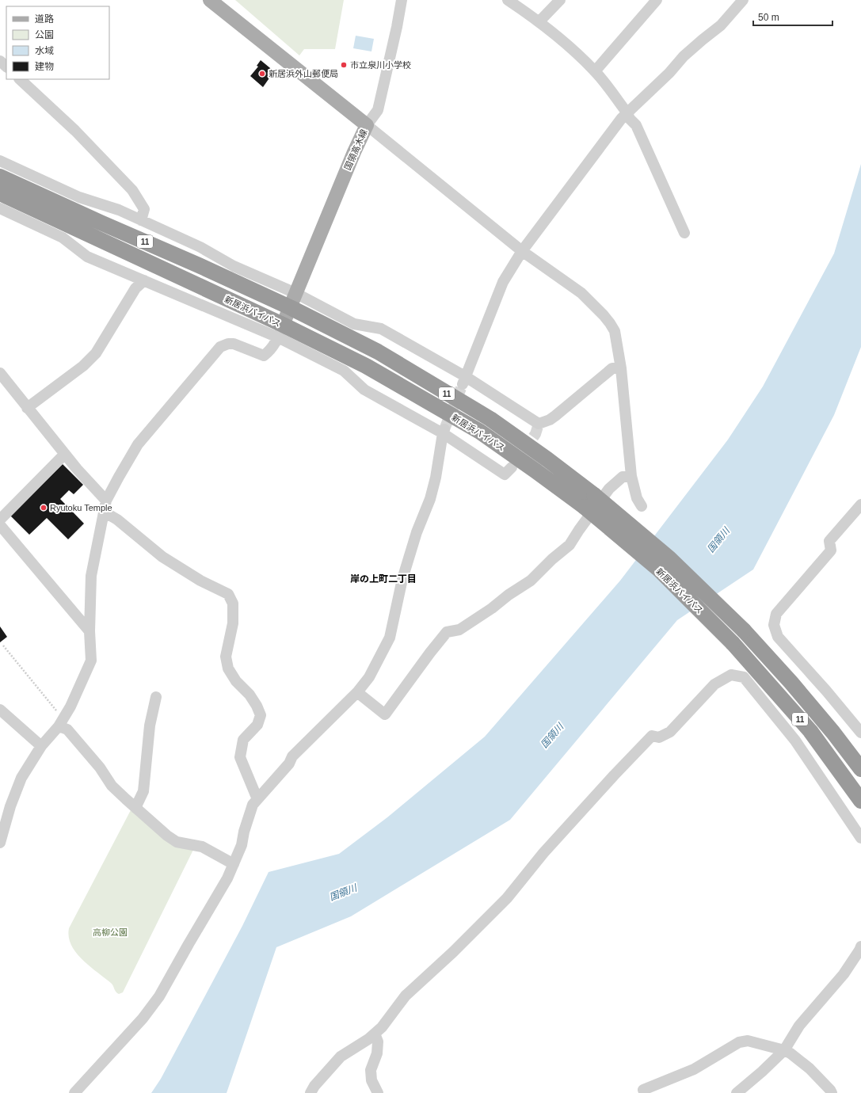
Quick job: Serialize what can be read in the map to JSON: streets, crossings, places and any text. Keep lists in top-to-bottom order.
{
  "streets": {
    "highway": ["11", "新居浜バイパス"],
    "main road": ["国領高木線"]
  },
  "crossings": [
    ["国領高木線", "新居浜バイパス"]
  ],
  "districts": ["岸の上町二丁目"],
  "water": ["国領川"],
  "parks": ["高柳公園"],
  "places": ["市立泉川小学校", "新居浜外山郵便局", "Ryutoku Temple"],
  "legend": [
    "道路",
    "公園",
    "水域",
    "建物"
  ],
  "scale_bar": "50 m"
}
